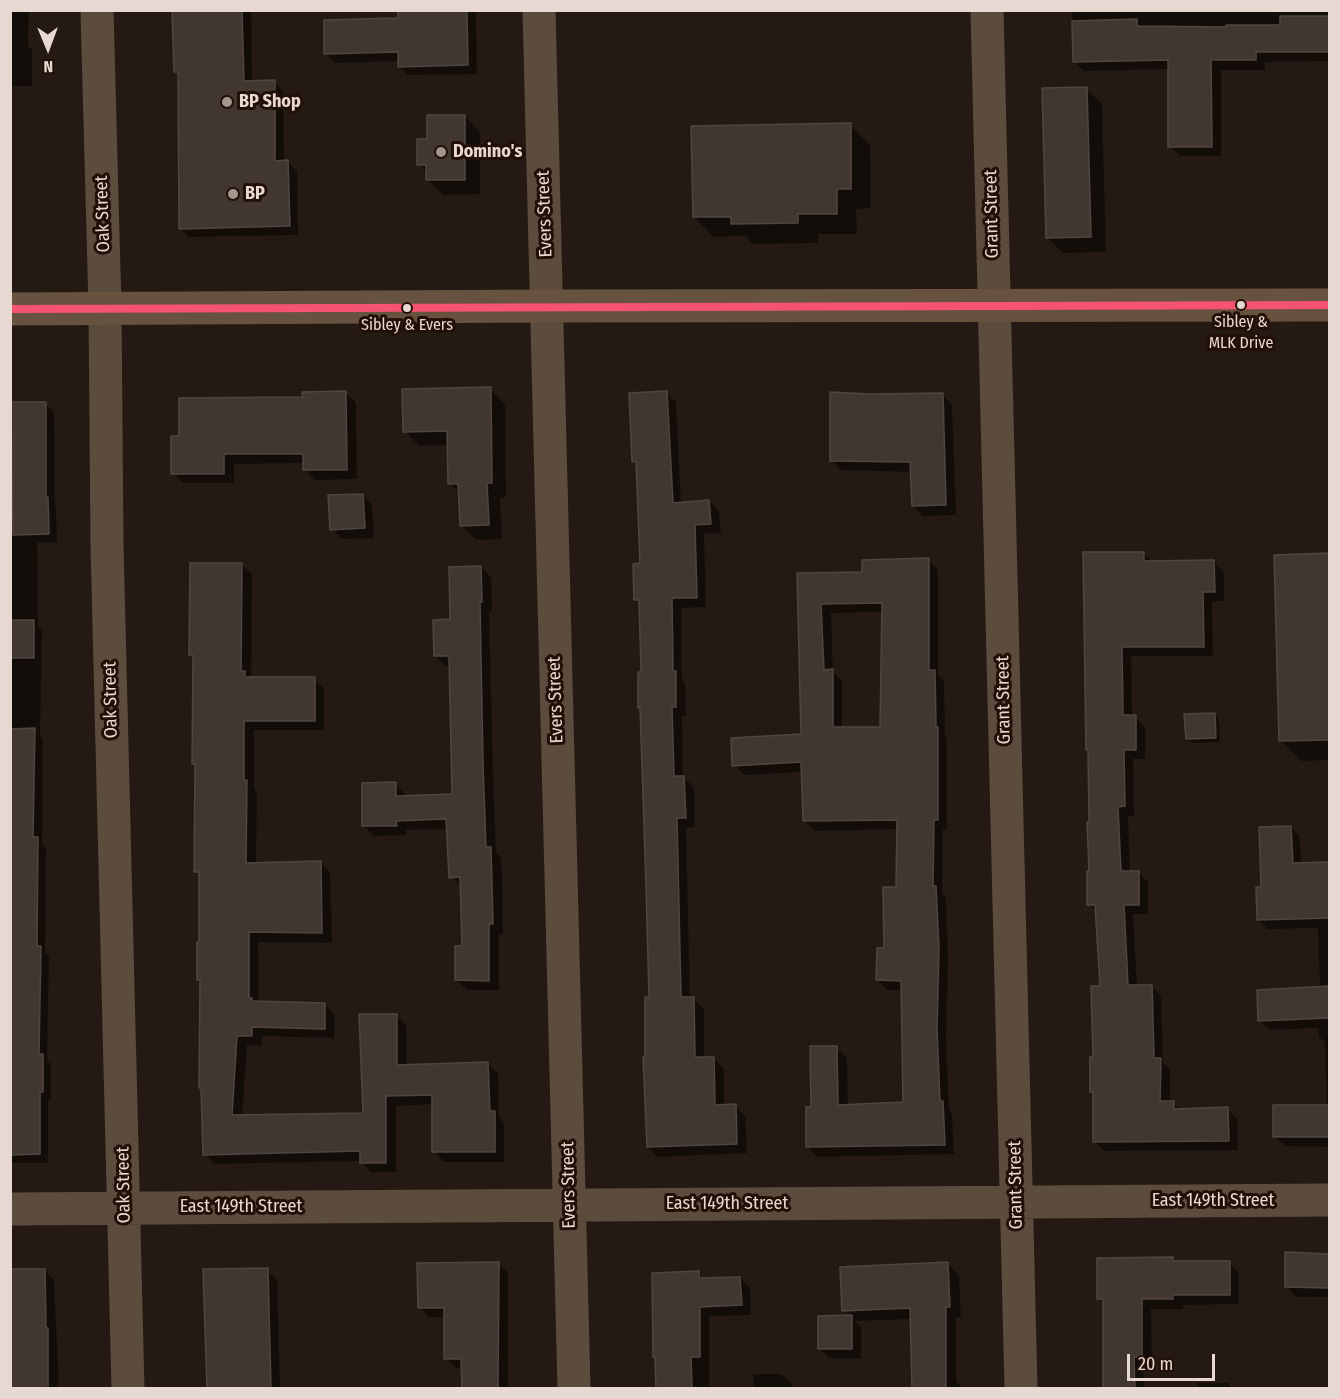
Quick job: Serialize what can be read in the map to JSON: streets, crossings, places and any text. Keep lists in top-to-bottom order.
{
  "streets": {
    "street": [
      "Oak Street",
      "Evers Street",
      "Grant Street",
      "East 149th Street"
    ]
  },
  "crossings": [
    ["Oak Street", "East 149th Street"],
    ["Evers Street", "East 149th Street"],
    ["Grant Street", "East 149th Street"]
  ],
  "places": [
    "BP Shop",
    "Domino's",
    "BP",
    "Sibley & MLK Drive",
    "Sibley & Evers"
  ],
  "scale_bar": "20 m",
  "north": "bottom"
}
